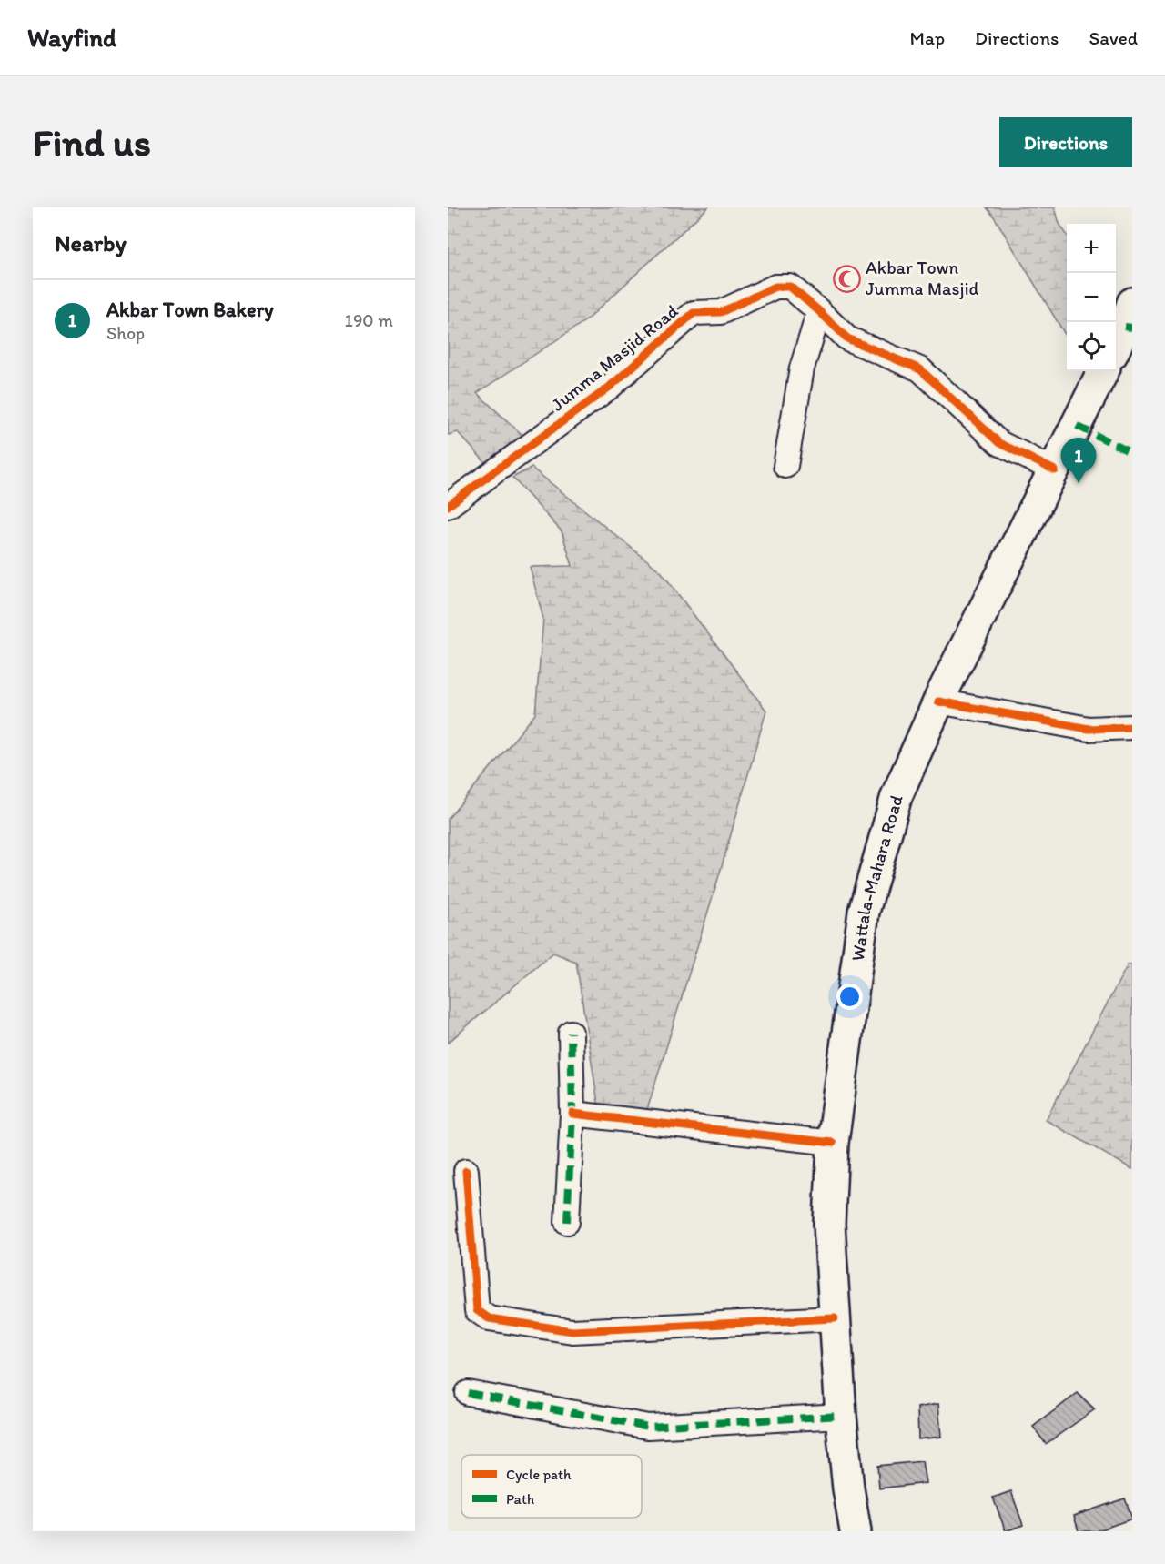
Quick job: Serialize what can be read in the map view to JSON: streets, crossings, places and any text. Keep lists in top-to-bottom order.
{
  "streets": {
    "main road": ["Wattala-Mahara Road"],
    "street": ["Jumma Masjid Road"]
  },
  "crossings": [
    ["Jumma Masjid Road", "Wattala-Mahara Road"]
  ],
  "places": {
    "mosque": ["Akbar Town Jumma Masjid"]
  },
  "legend": ["Cycle path", "Path"],
  "page": {
    "header": "Wayfind",
    "nav": ["Map", "Directions", "Saved"],
    "buttons": "Directions",
    "title": "Find us",
    "heading": "Nearby",
    "map_buttons": ["+", "−"],
    "list": [
      {
        "mark": "1",
        "name": "Akbar Town Bakery",
        "note": "Shop",
        "value": "190 m"
      }
    ],
    "pins": "1"
  }
}
